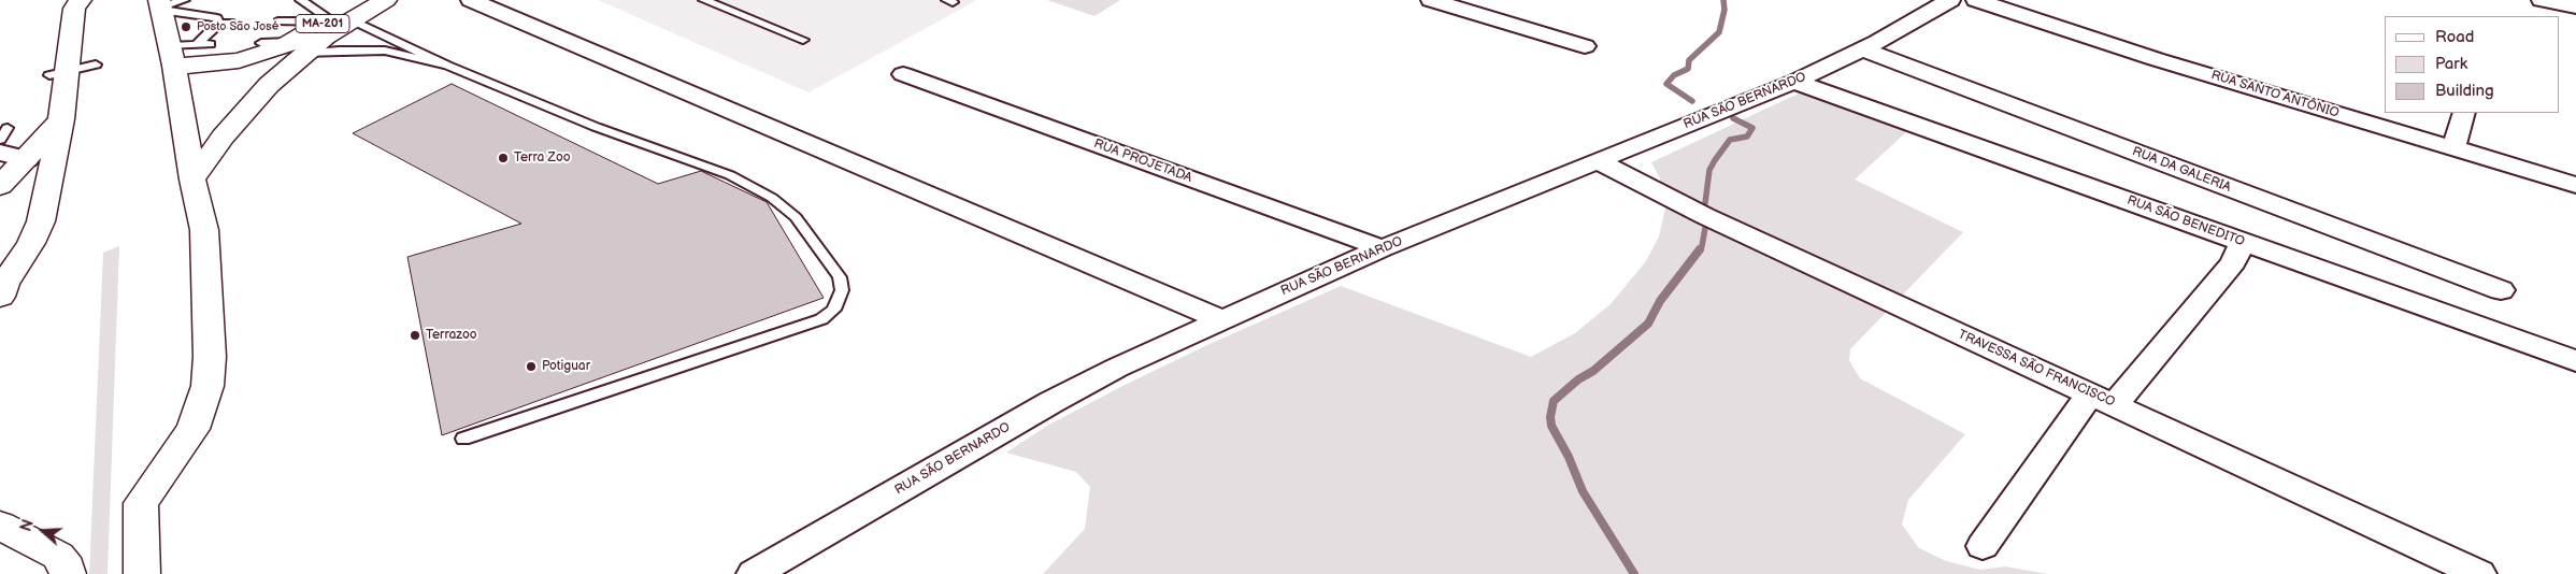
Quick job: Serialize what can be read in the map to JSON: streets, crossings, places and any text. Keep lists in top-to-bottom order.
{
  "streets": {
    "main road": ["MA-201"],
    "street": [
      "RUA SANTO ANTÔNIO",
      "RUA SÃO BERNARDO",
      "RUA PROJETADA",
      "RUA DA GALERIA",
      "RUA SÃO BENEDITO",
      "TRAVESSA SÃO FRANCISCO"
    ]
  },
  "crossings": [
    ["RUA SÃO BERNARDO", "RUA PROJETADA"],
    ["RUA SÃO BERNARDO", "RUA DA GALERIA"],
    ["RUA SÃO BERNARDO", "RUA SÃO BENEDITO"],
    ["RUA SÃO BERNARDO", "TRAVESSA SÃO FRANCISCO"]
  ],
  "places": [
    "Posto São José",
    "Terra Zoo",
    "Terrazoo",
    "Potiguar"
  ],
  "legend": ["Road", "Park", "Building"],
  "north": "left"
}
